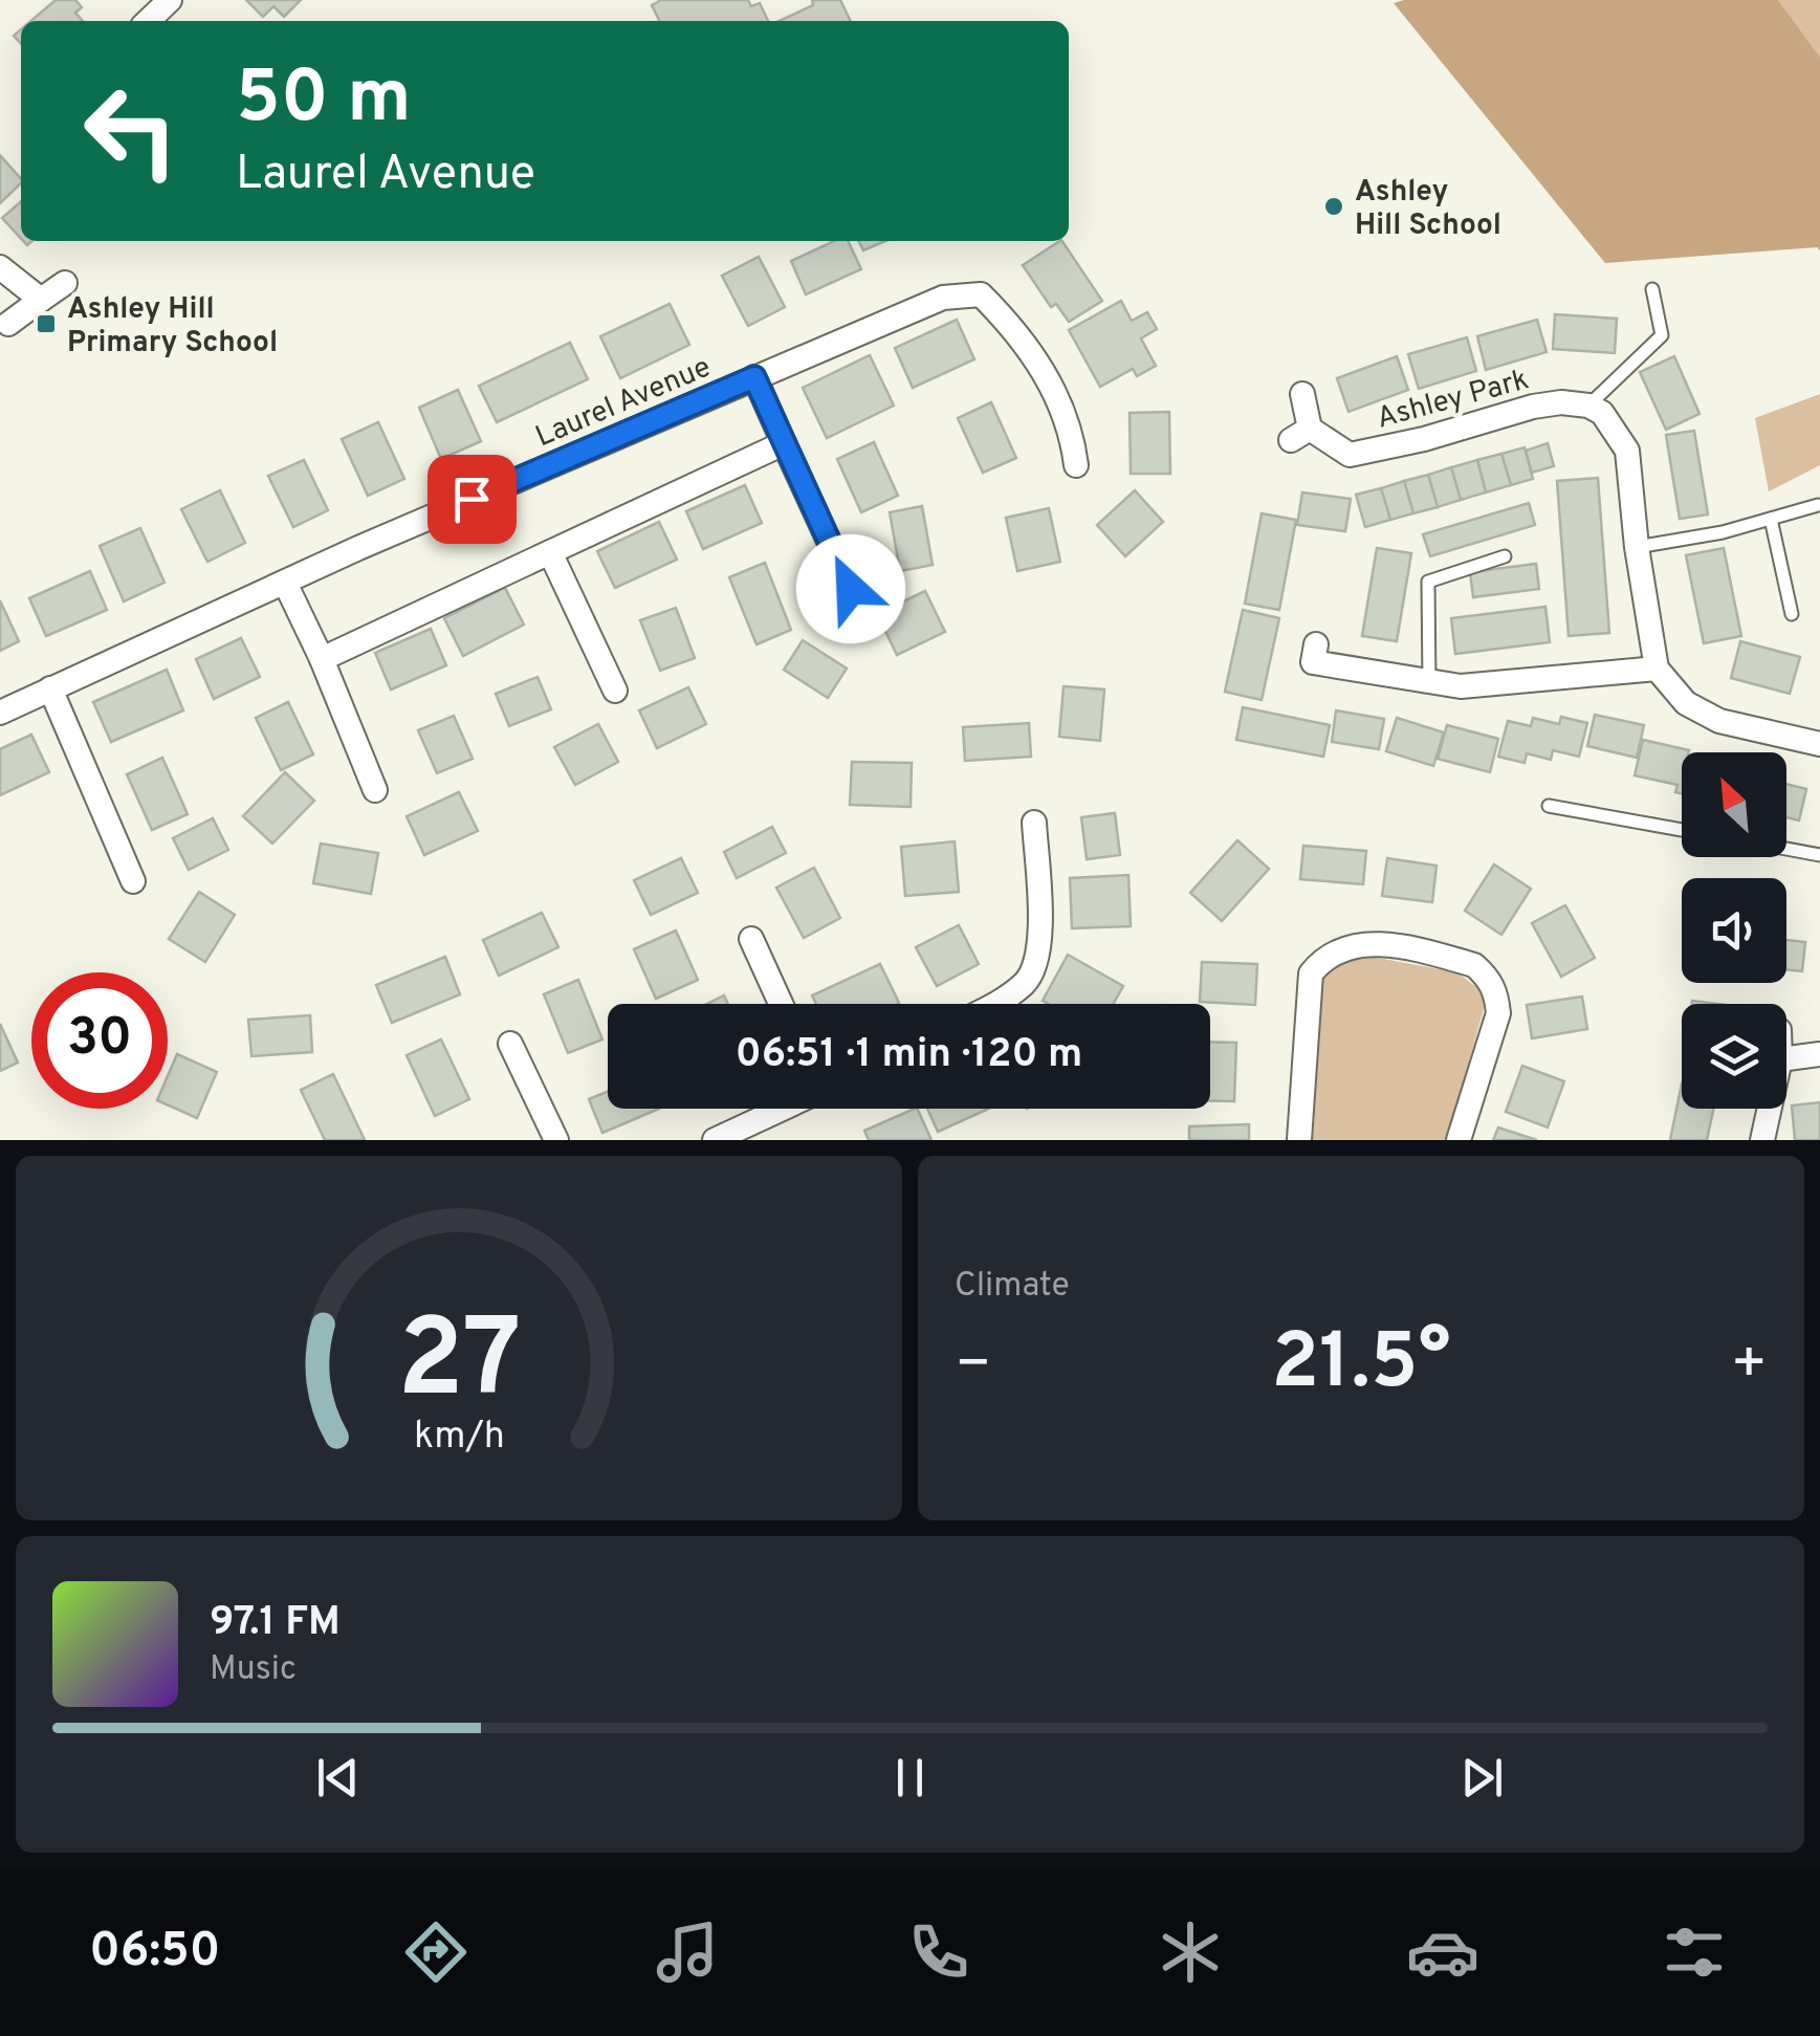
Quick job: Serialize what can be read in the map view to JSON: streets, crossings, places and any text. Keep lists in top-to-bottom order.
{
  "streets": {
    "street": ["Ashley Park", "Laurel Avenue"]
  },
  "places": {
    "other": ["Ashley Hill School"],
    "transit": ["Ashley Hill Primary School"]
  },
  "north": "top left",
  "page": {
    "turn": ["50 m", "Laurel Avenue"],
    "limit": "30",
    "trip": "06:51 · 1 min · 120 m",
    "tile": "Climate",
    "heat": ["−", "21.5°", "+"],
    "song": ["97.1 FM", "Music"],
    "tabs": "06:50",
    "gauge": ["27", "km/h"]
  }
}
